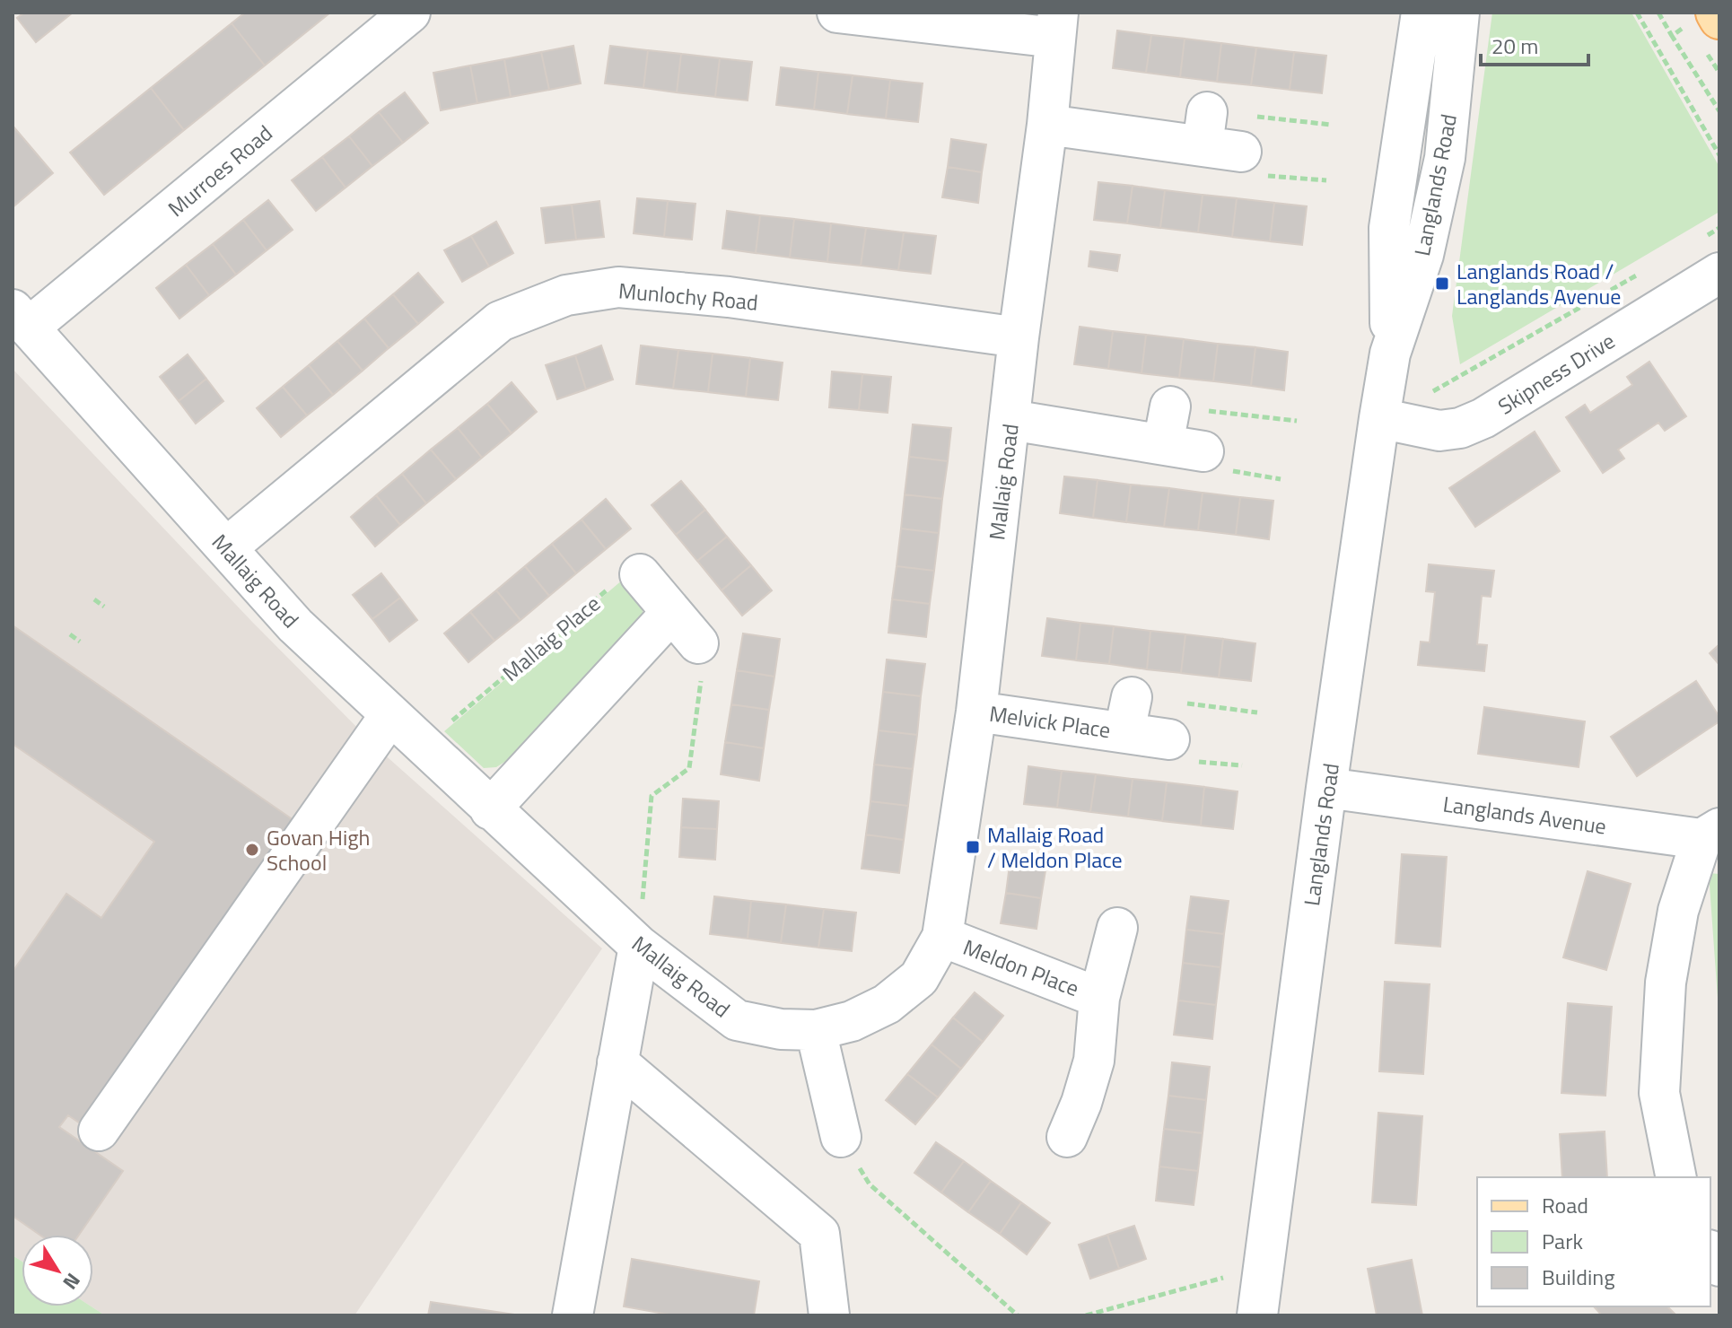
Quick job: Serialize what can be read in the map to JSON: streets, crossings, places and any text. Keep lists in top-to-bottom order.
{
  "streets": {
    "street": [
      "Murroes Road",
      "Langlands Road",
      "Munlochy Road",
      "Skipness Drive",
      "Mallaig Road",
      "Melvick Place",
      "Langlands Avenue",
      "Meldon Place"
    ],
    "path": ["Mallaig Place"]
  },
  "crossings": [
    ["Murroes Road", "Mallaig Road"],
    ["Langlands Road", "Skipness Drive"],
    ["Langlands Road", "Langlands Avenue"],
    ["Munlochy Road", "Mallaig Road"],
    ["Mallaig Road", "Mallaig Place"],
    ["Mallaig Road", "Melvick Place"],
    ["Mallaig Road", "Meldon Place"]
  ],
  "places": {
    "transit": ["Langlands Road / Langlands Avenue", "Mallaig Road / Meldon Place"],
    "other": ["Govan High School"]
  },
  "legend": ["Road", "Park", "Building"],
  "scale_bar": "20 m",
  "north": "bottom right"
}
